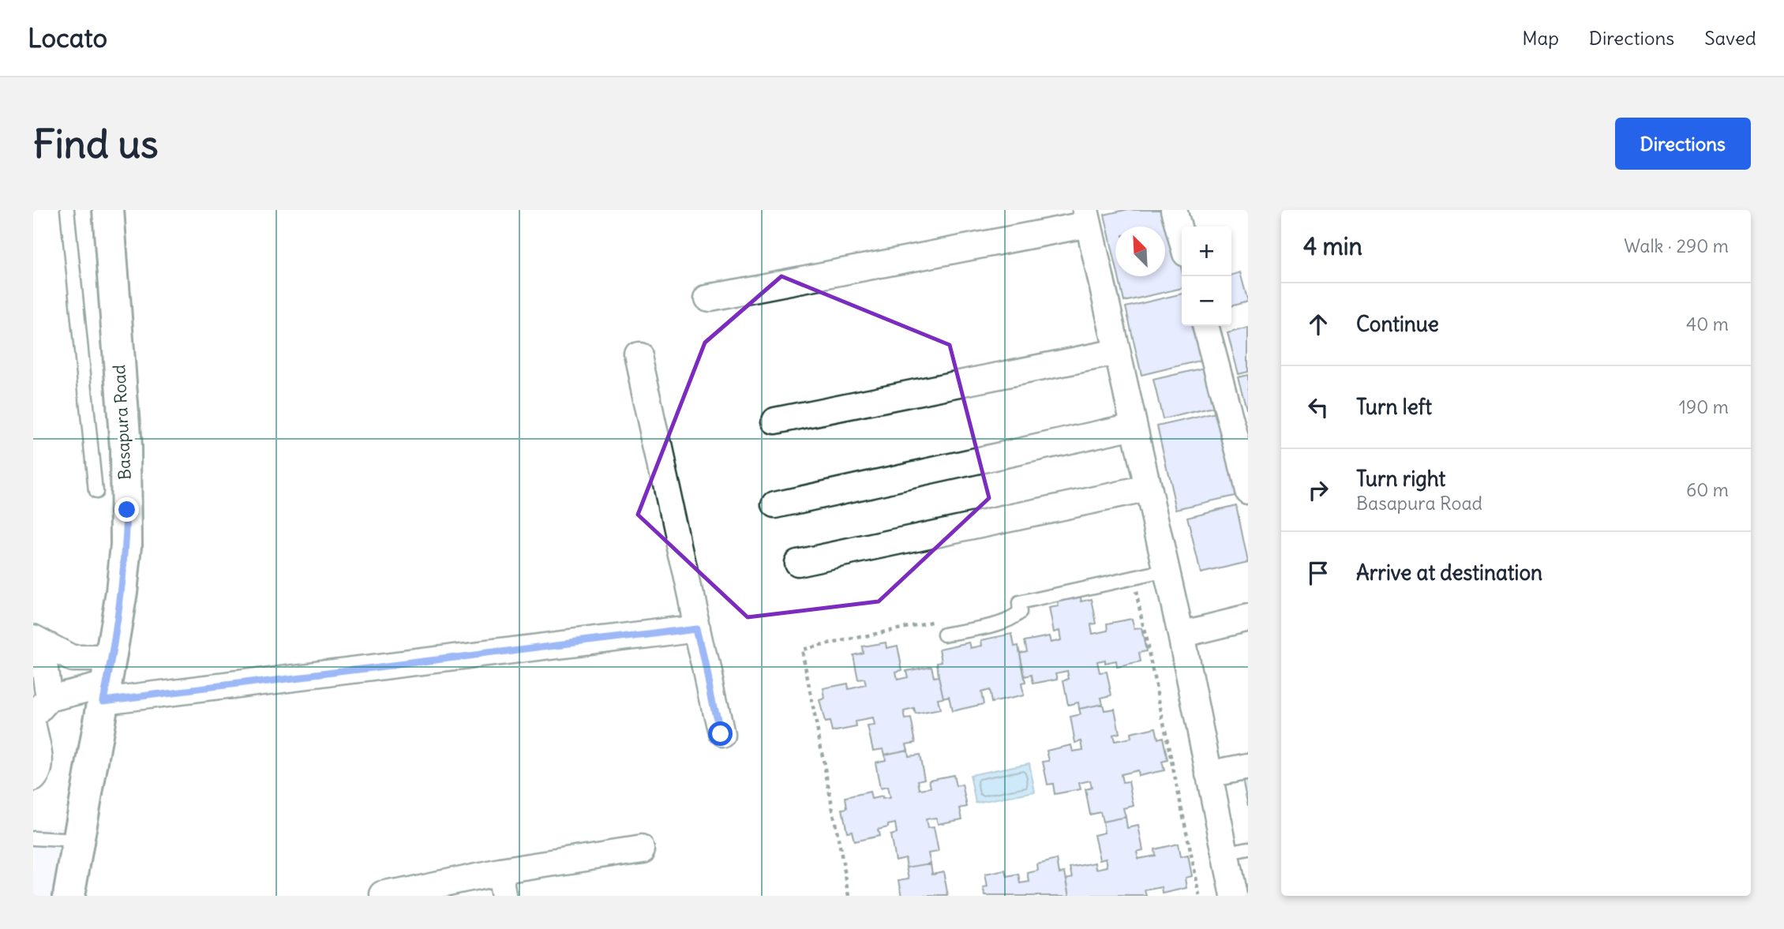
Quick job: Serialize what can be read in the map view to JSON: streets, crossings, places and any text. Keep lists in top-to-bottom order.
{
  "streets": {
    "street": ["Basapura Road"]
  },
  "north": "top left",
  "page": {
    "header": "Locato",
    "nav": ["Map", "Directions", "Saved"],
    "buttons": "Directions",
    "title": "Find us",
    "heading": ["4 min", "Walk · 290 m"],
    "map_buttons": ["+", "−"],
    "list": [
      ["Continue", "40 m"],
      ["Turn left", "190 m"],
      ["Turn right", "Basapura Road", "60 m"],
      "Arrive at destination"
    ]
  }
}
